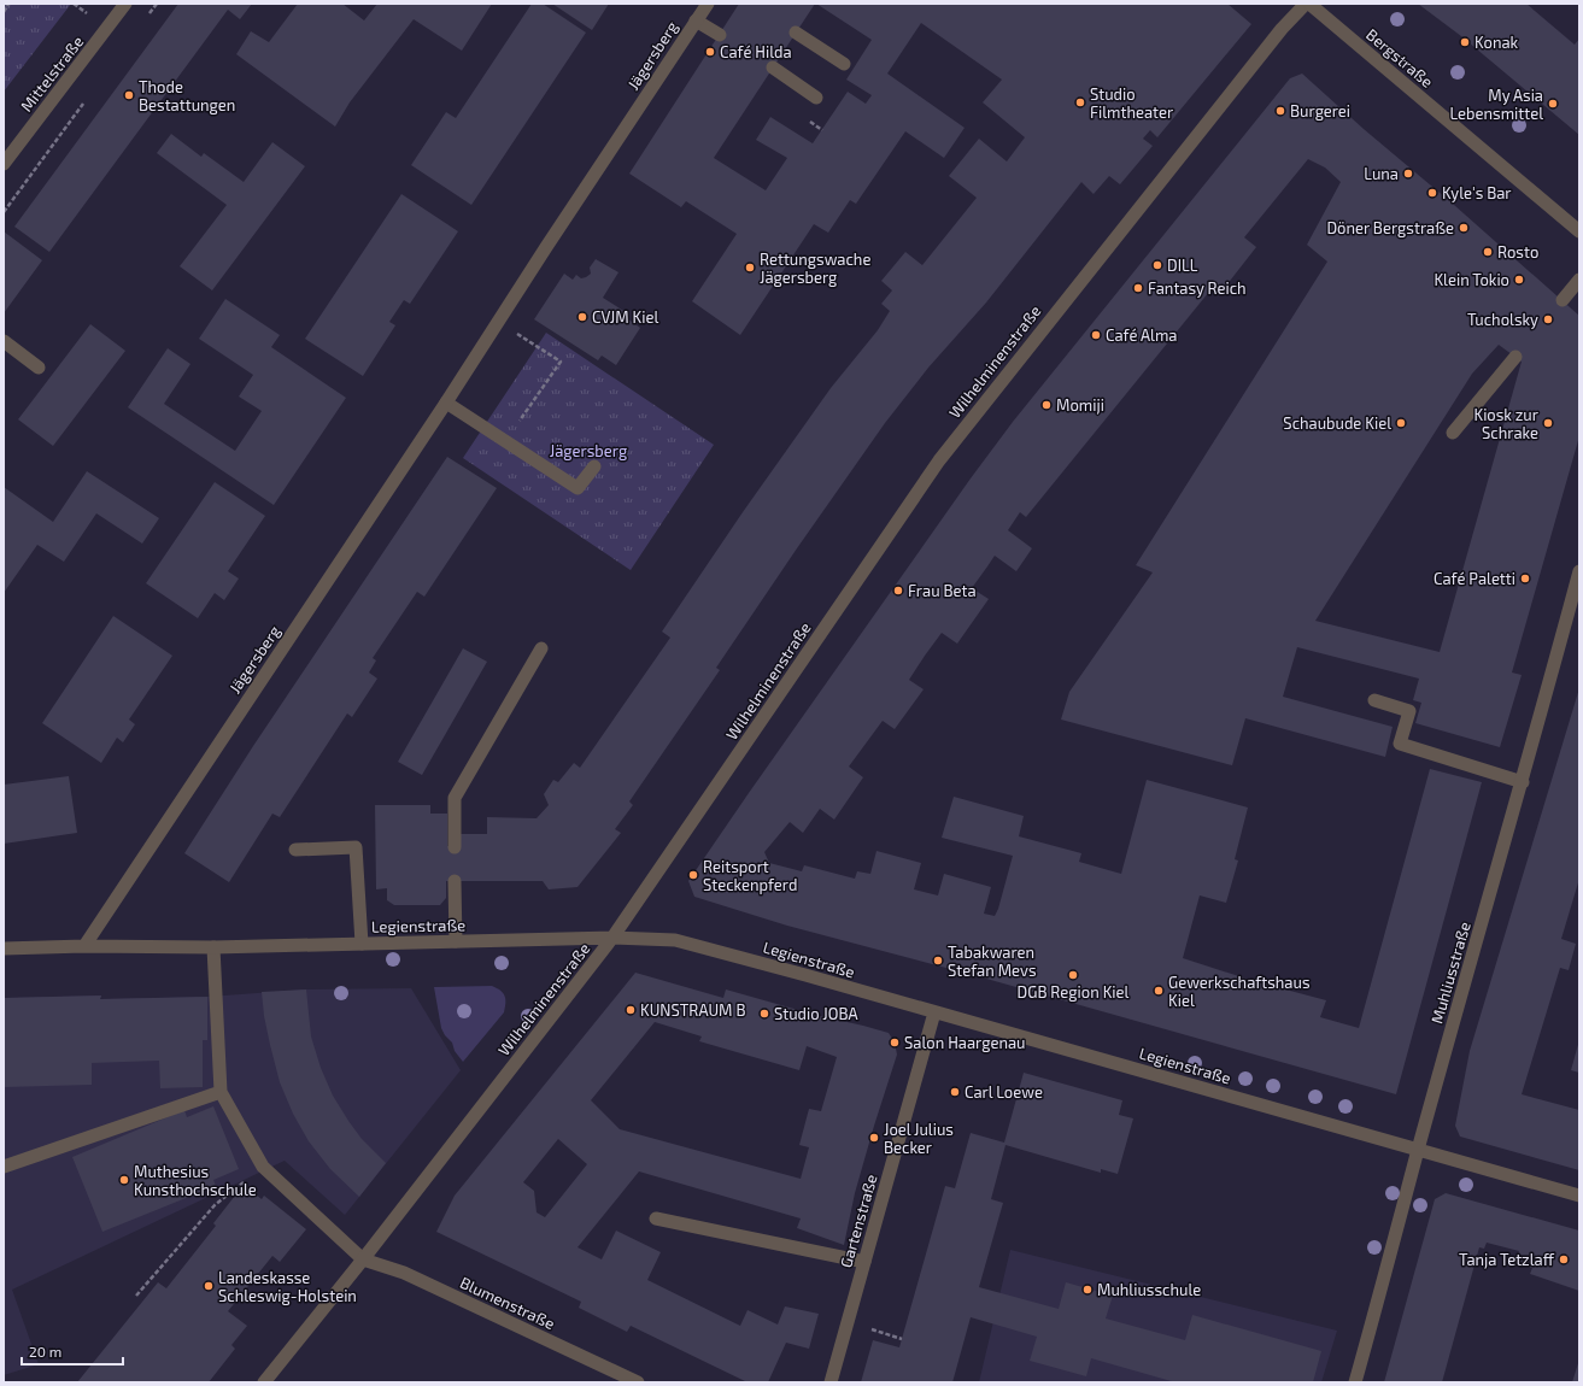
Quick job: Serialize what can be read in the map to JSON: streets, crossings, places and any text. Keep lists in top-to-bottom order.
{
  "streets": {
    "street": [
      "Jägersberg",
      "Bergstraße",
      "Mittelstraße",
      "Wilhelminenstraße",
      "Legienstraße",
      "Muhliusstraße",
      "Gartenstraße",
      "Blumenstraße"
    ]
  },
  "crossings": [
    ["Jägersberg", "Legienstraße"],
    ["Bergstraße", "Wilhelminenstraße"],
    ["Wilhelminenstraße", "Legienstraße"],
    ["Wilhelminenstraße", "Blumenstraße"],
    ["Legienstraße", "Muhliusstraße"],
    ["Legienstraße", "Gartenstraße"]
  ],
  "parks": ["Jägersberg"],
  "places": [
    "Konak",
    "Café Hilda",
    "Thode Bestattungen",
    "Studio Filmtheater",
    "My Asia Lebensmittel",
    "Burgerei",
    "Luna",
    "Kyle's Bar",
    "Döner Bergstraße",
    "Rosto",
    "DILL",
    "Rettungswache Jägersberg",
    "Klein Tokio",
    "Fantasy Reich",
    "CVJM Kiel",
    "Tucholsky",
    "Café Alma",
    "Momiji",
    "Schaubude Kiel",
    "Kiosk zur Schrake",
    "Café Paletti",
    "Frau Beta",
    "Reitsport Steckenpferd",
    "Tabakwaren Stefan Mevs",
    "DGB Region Kiel",
    "Gewerkschaftshaus Kiel",
    "KUNSTRAUM B",
    "Studio JOBA",
    "Salon Haargenau",
    "Carl Loewe",
    "Joel Julius Becker",
    "Muthesius Kunsthochschule",
    "Tanja Tetzlaff",
    "Landeskasse Schleswig-Holstein",
    "Muhliusschule"
  ],
  "scale_bar": "20 m"
}
